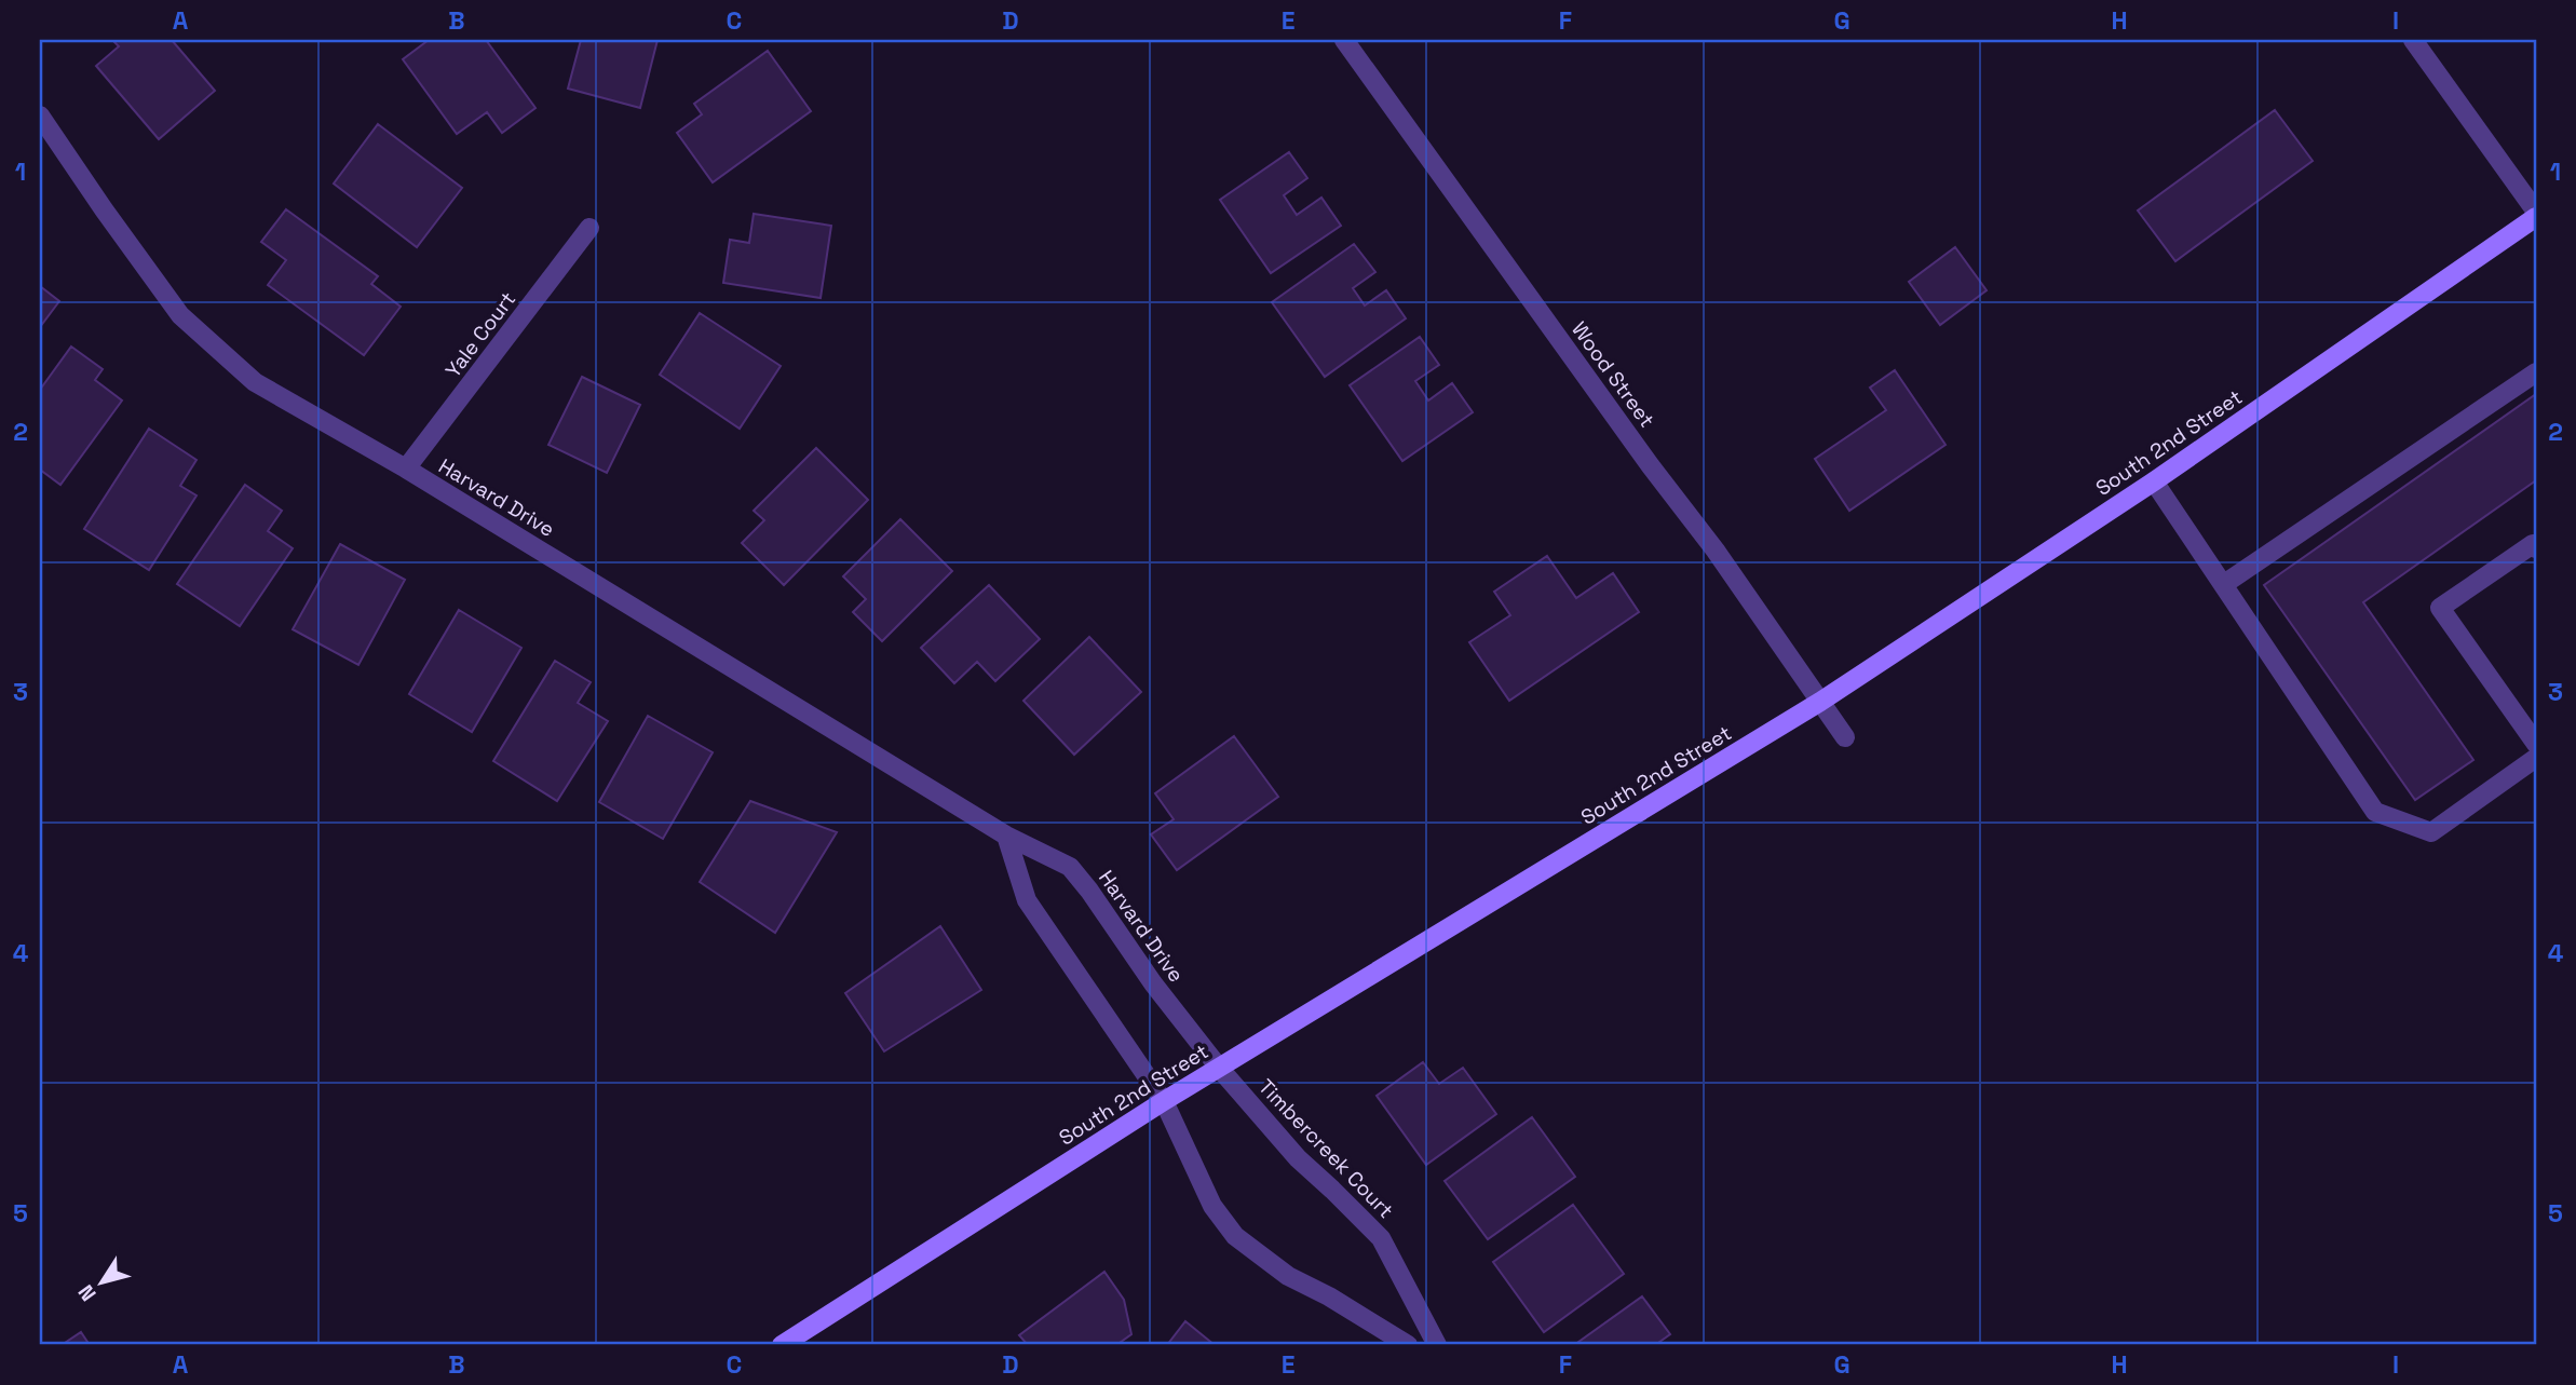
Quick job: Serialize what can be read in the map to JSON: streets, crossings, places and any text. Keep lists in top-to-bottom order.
{
  "streets": {
    "main road": ["South 2nd Street"],
    "street": [
      "Yale Court",
      "Wood Street",
      "Harvard Drive",
      "Timbercreek Court"
    ]
  },
  "crossings": [
    ["Yale Court", "Harvard Drive"],
    ["Wood Street", "South 2nd Street"],
    ["South 2nd Street", "Harvard Drive"],
    ["South 2nd Street", "Timbercreek Court"],
    ["Harvard Drive", "Timbercreek Court"]
  ],
  "north": "bottom left",
  "grid": {
    "columns": [
      "A",
      "B",
      "C",
      "D",
      "E",
      "F",
      "G",
      "H",
      "I"
    ],
    "rows": [
      "1",
      "2",
      "3",
      "4",
      "5"
    ]
  }
}
